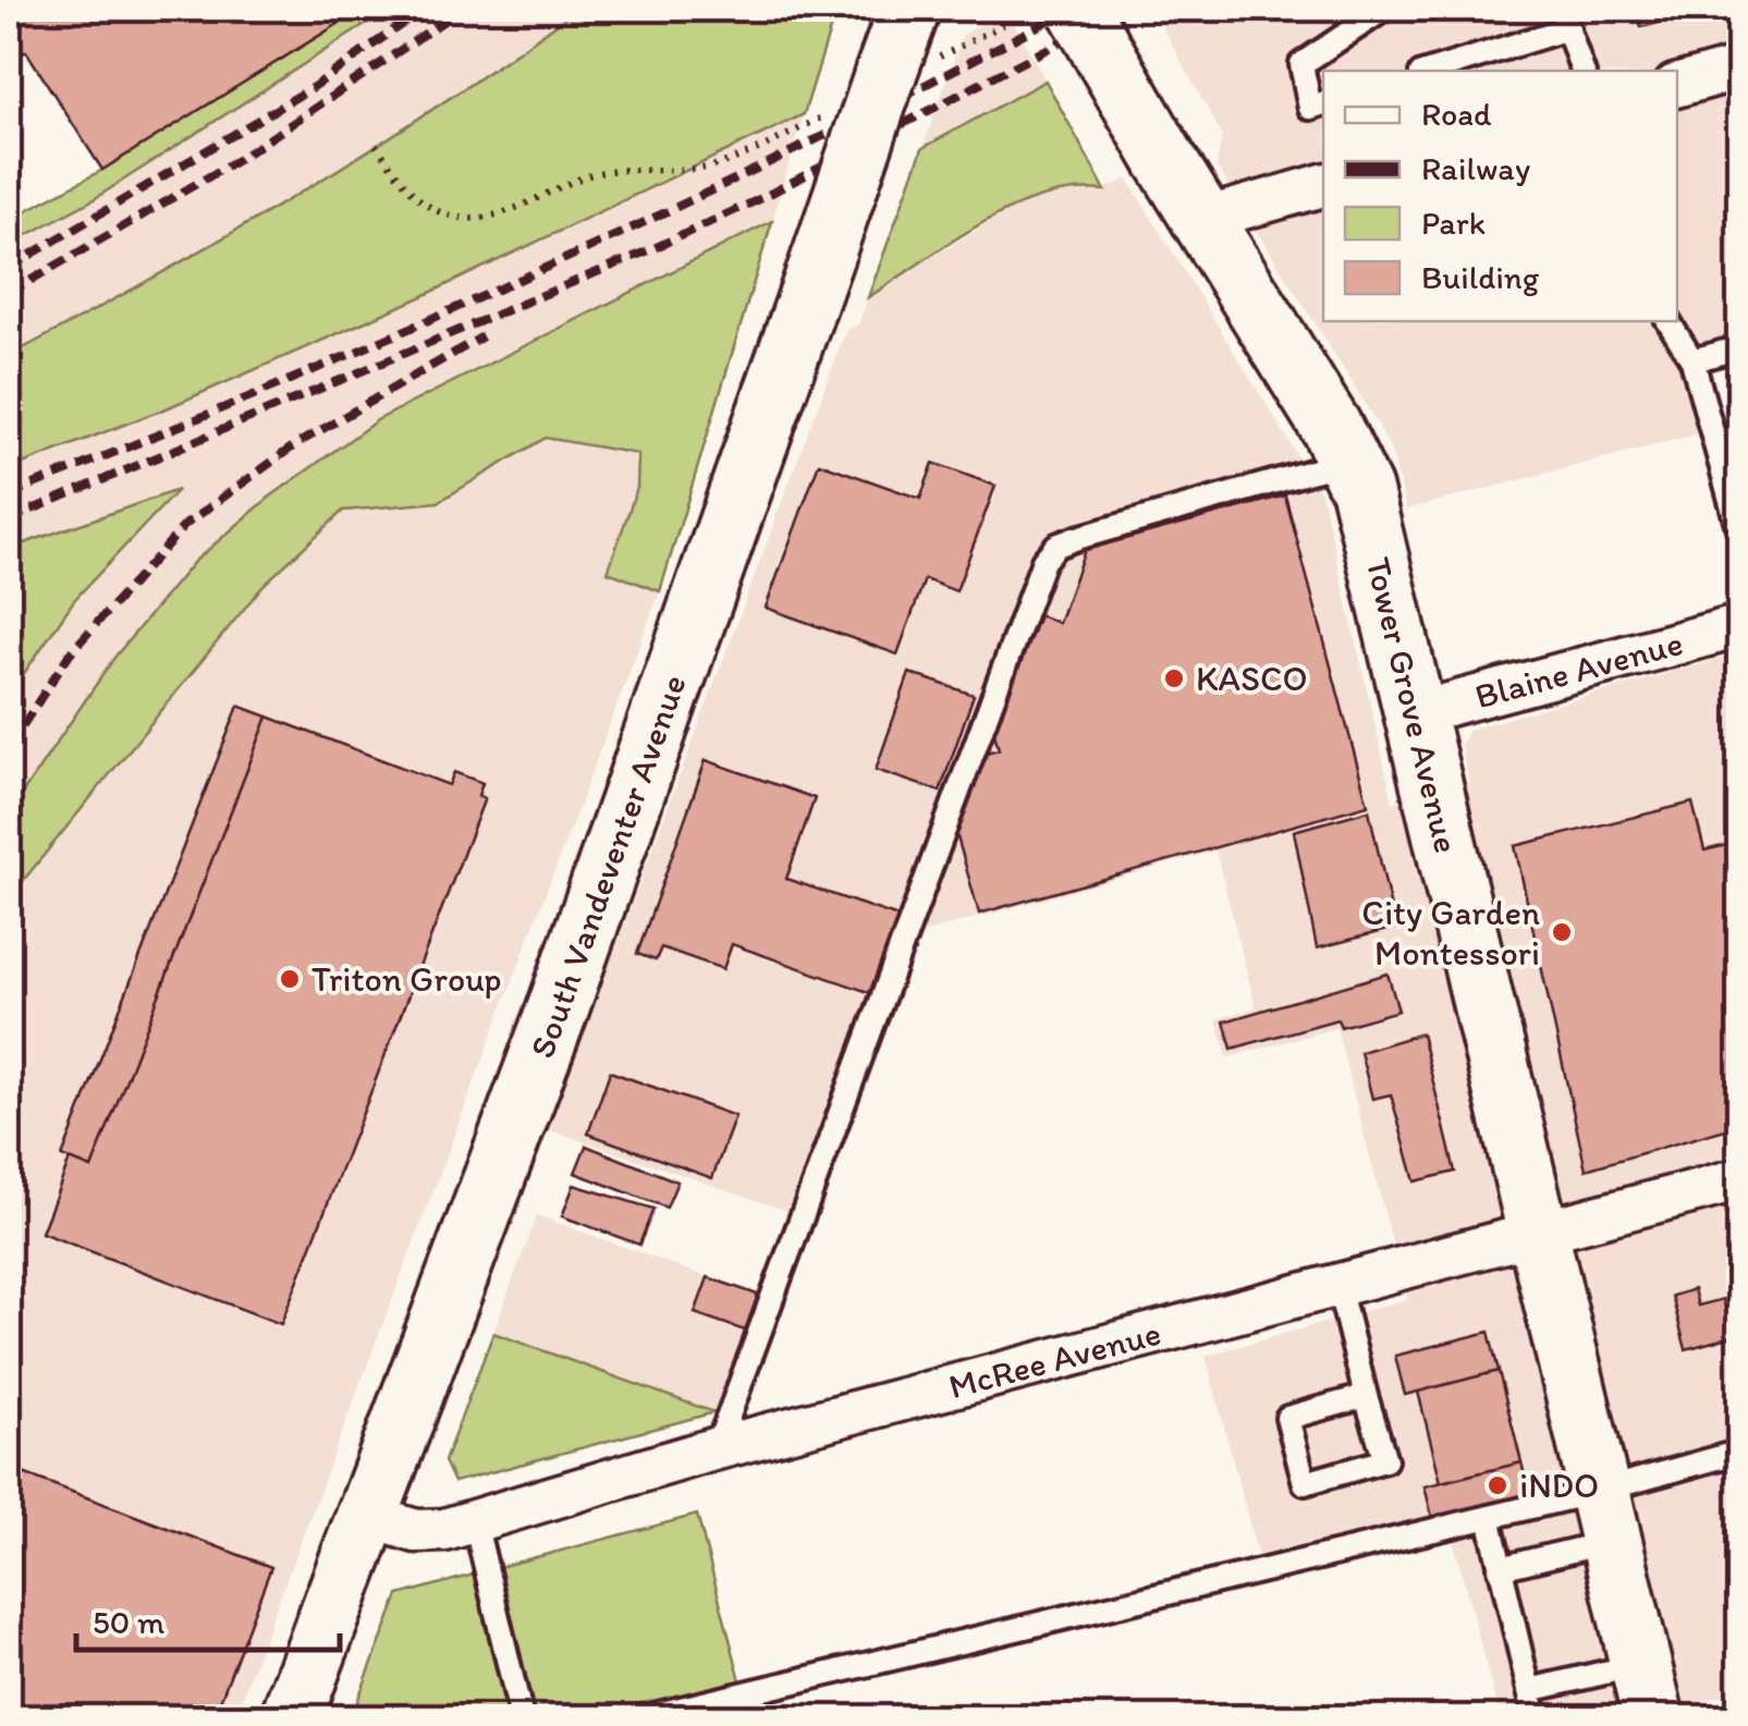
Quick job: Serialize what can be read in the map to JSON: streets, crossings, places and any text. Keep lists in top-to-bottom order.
{
  "streets": {
    "main road": ["Tower Grove Avenue", "South Vandeventer Avenue"],
    "street": ["Blaine Avenue", "McRee Avenue"]
  },
  "crossings": [
    ["Blaine Avenue", "Tower Grove Avenue"],
    ["Tower Grove Avenue", "McRee Avenue"],
    ["South Vandeventer Avenue", "McRee Avenue"]
  ],
  "places": [
    "KASCO",
    "City Garden Montessori",
    "Triton Group",
    "iNDO"
  ],
  "legend": [
    "Road",
    "Railway",
    "Park",
    "Building"
  ],
  "scale_bar": "50 m"
}
